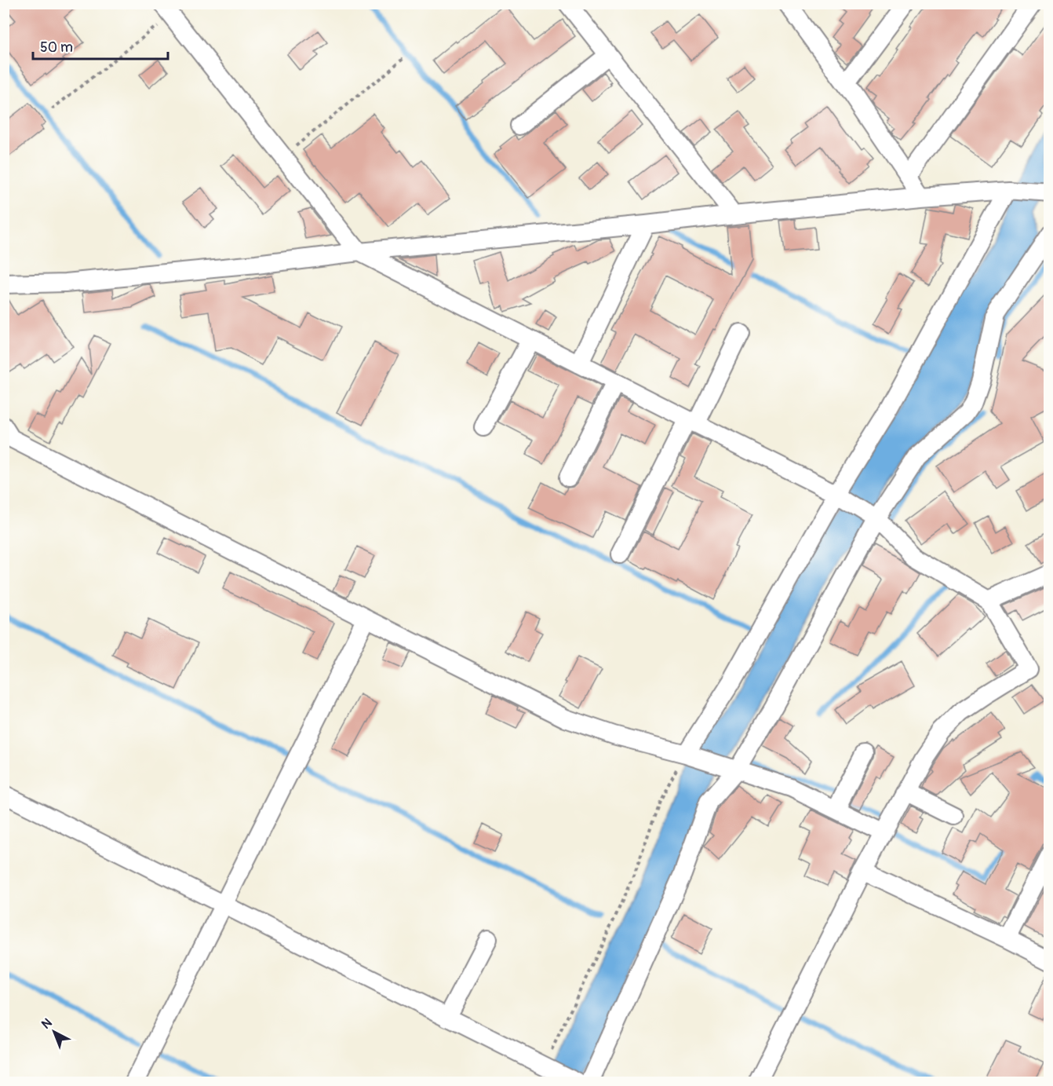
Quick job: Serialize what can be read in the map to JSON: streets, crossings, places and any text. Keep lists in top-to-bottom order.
{
  "scale_bar": "50 m",
  "north": "top left"
}
